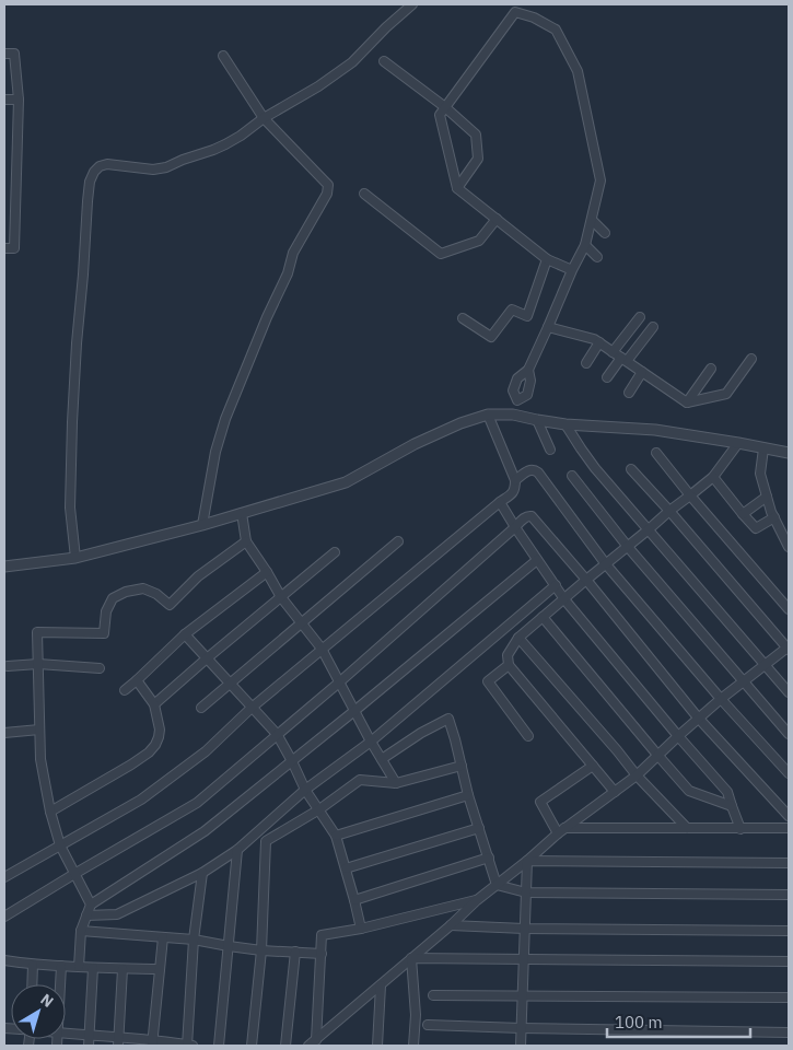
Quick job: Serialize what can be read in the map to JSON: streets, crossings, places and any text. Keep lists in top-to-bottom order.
{
  "scale_bar": "100 m",
  "north": "top right"
}
